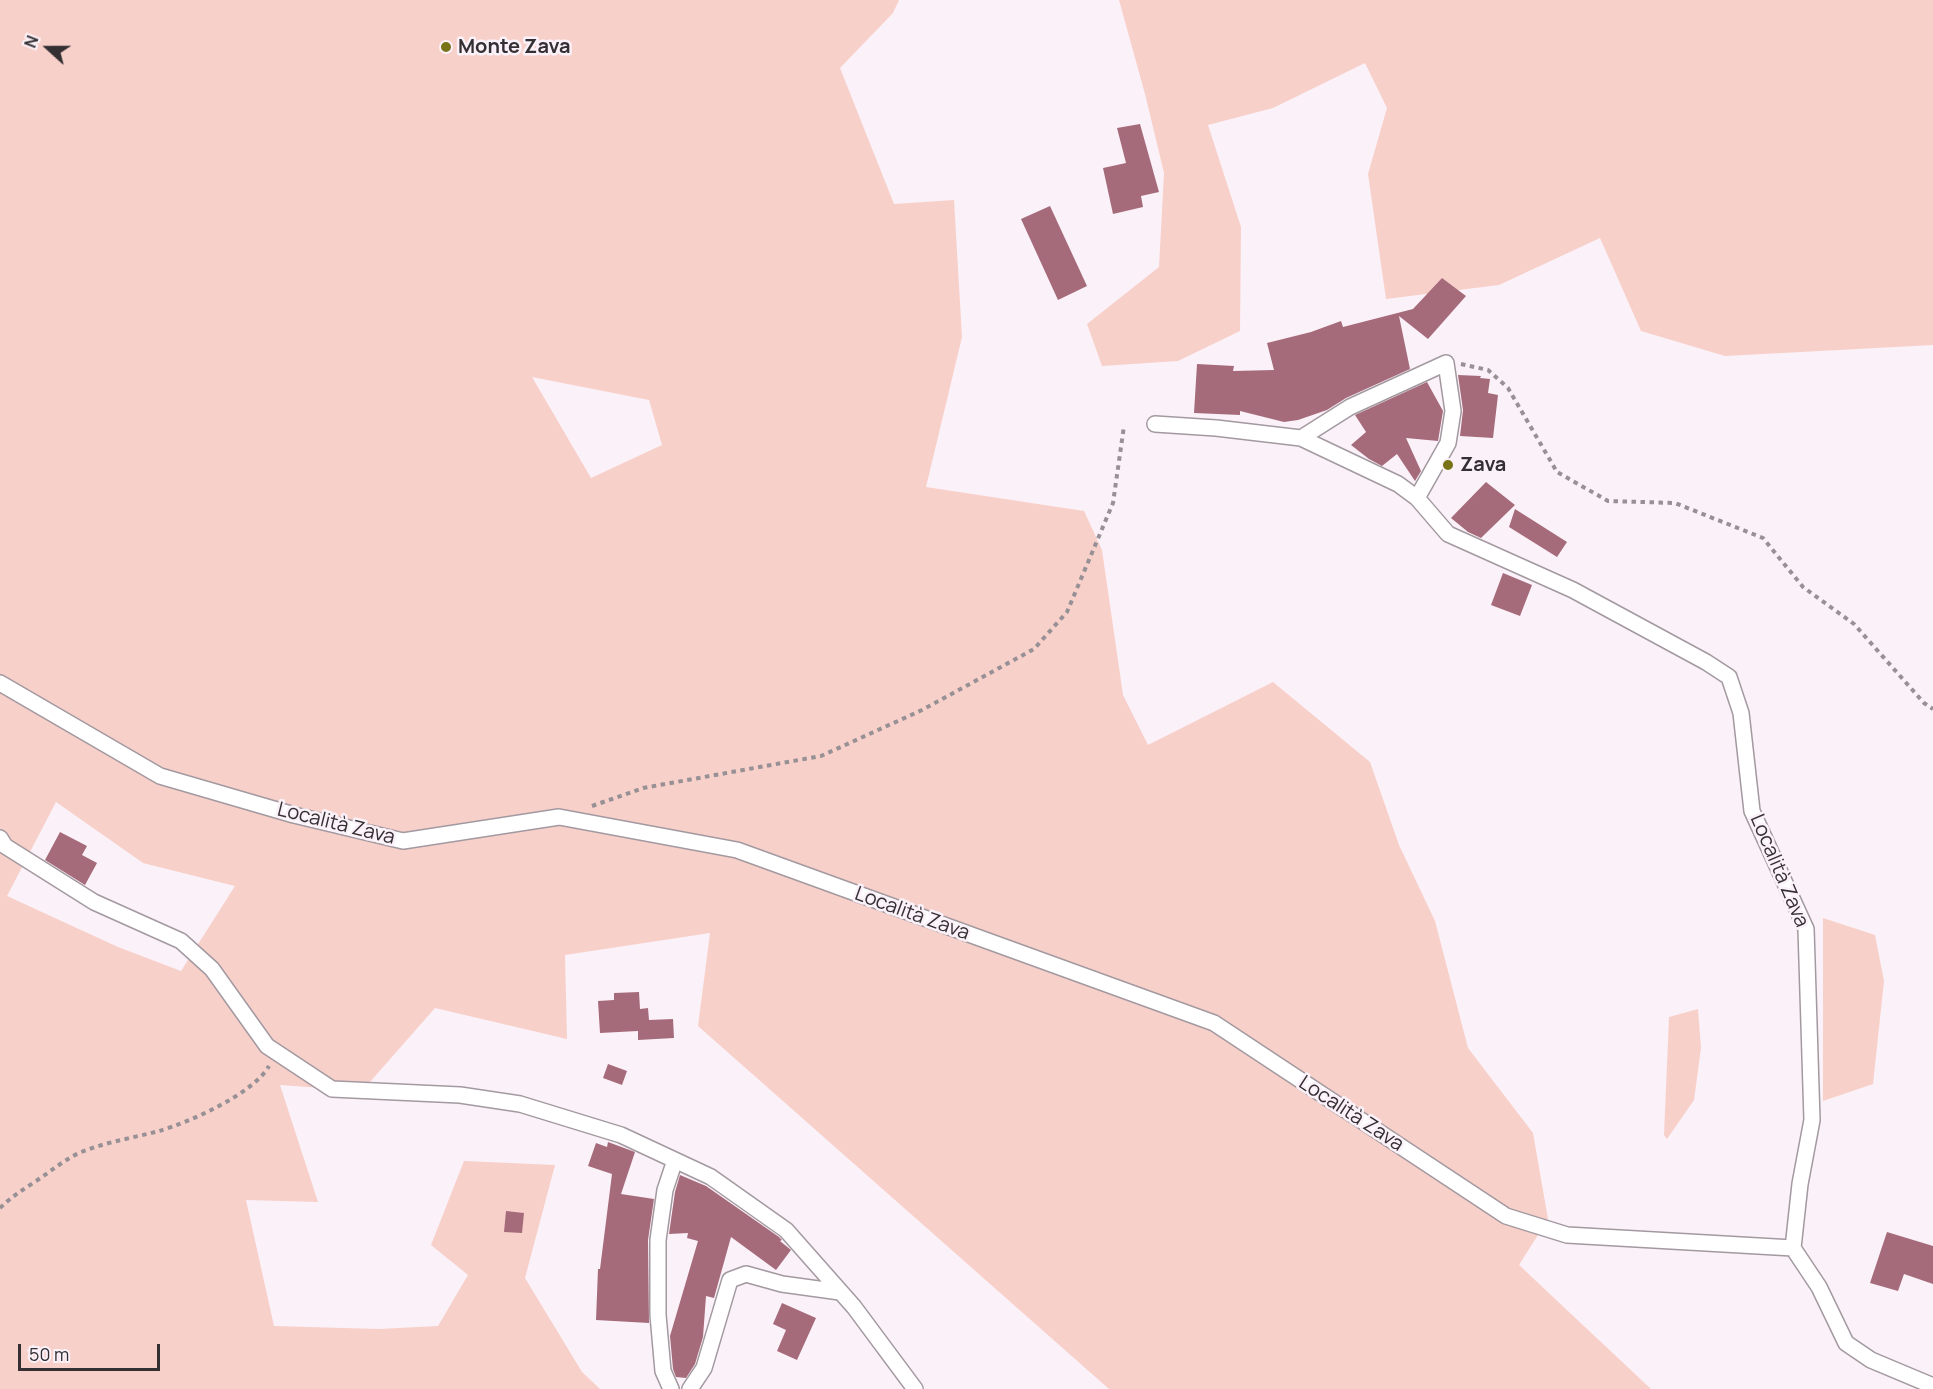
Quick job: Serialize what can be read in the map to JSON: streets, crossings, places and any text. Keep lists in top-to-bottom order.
{
  "streets": {
    "street": ["Località Zava"]
  },
  "places": ["Monte Zava", "Zava"],
  "scale_bar": "50 m",
  "north": "left"
}
